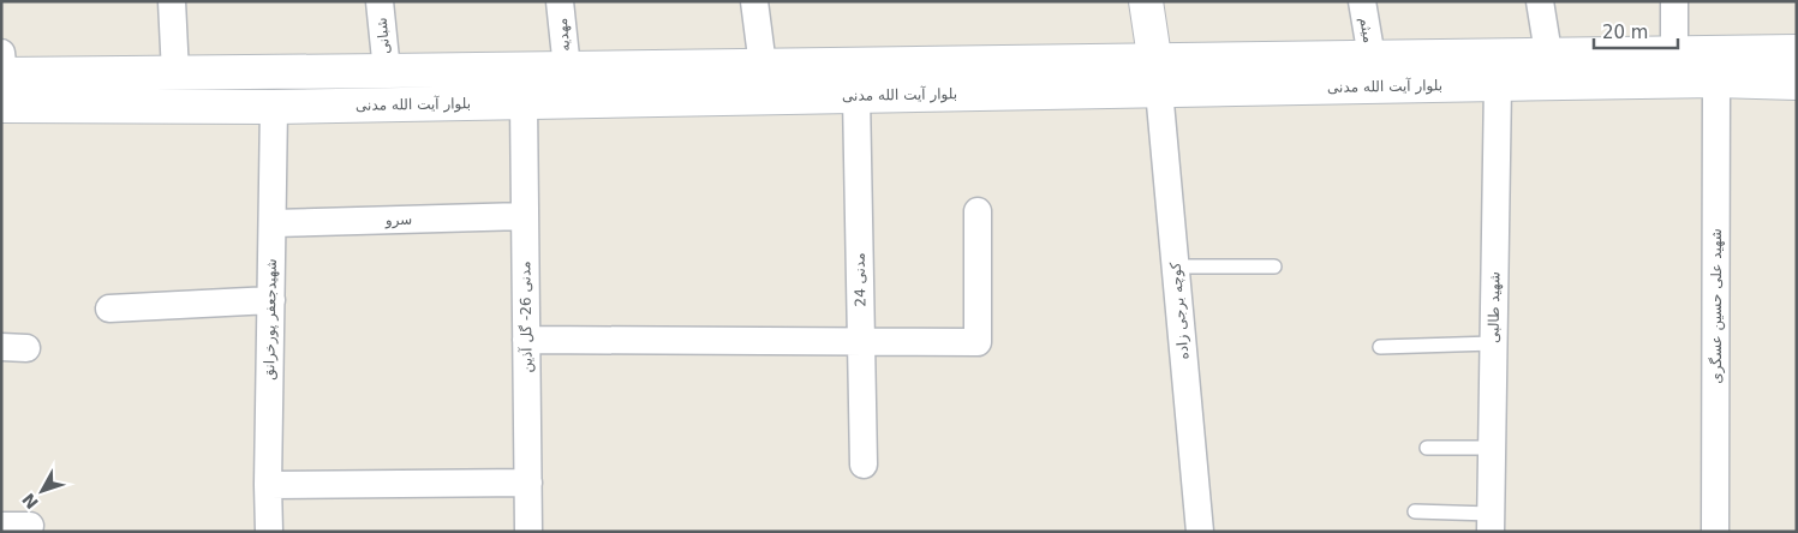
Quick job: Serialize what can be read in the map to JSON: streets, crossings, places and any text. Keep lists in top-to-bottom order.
{
  "streets": {
    "main road": ["بلوار آیت الله مدنی"],
    "street": [
      "میثم",
      "مهدیه",
      "شبانی",
      "سرو",
      "مدنی 24",
      "شهید علی حسین عسگری",
      "شهید طالبی",
      "کوچه برجى زاده",
      "مدنی 26- گل آذین",
      "شهیدجعفر پورخرانق"
    ]
  },
  "crossings": [
    ["میثم", "بلوار آیت الله مدنی"],
    ["مهدیه", "بلوار آیت الله مدنی"],
    ["شبانی", "بلوار آیت الله مدنی"],
    ["بلوار آیت الله مدنی", "مدنی 24"],
    ["بلوار آیت الله مدنی", "شهید علی حسین عسگری"],
    ["بلوار آیت الله مدنی", "شهید طالبی"],
    ["بلوار آیت الله مدنی", "کوچه برجى زاده"],
    ["بلوار آیت الله مدنی", "مدنی 26- گل آذین"],
    ["بلوار آیت الله مدنی", "شهیدجعفر پورخرانق"],
    ["سرو", "مدنی 26- گل آذین"],
    ["سرو", "شهیدجعفر پورخرانق"]
  ],
  "scale_bar": "20 m",
  "north": "bottom left"
}
